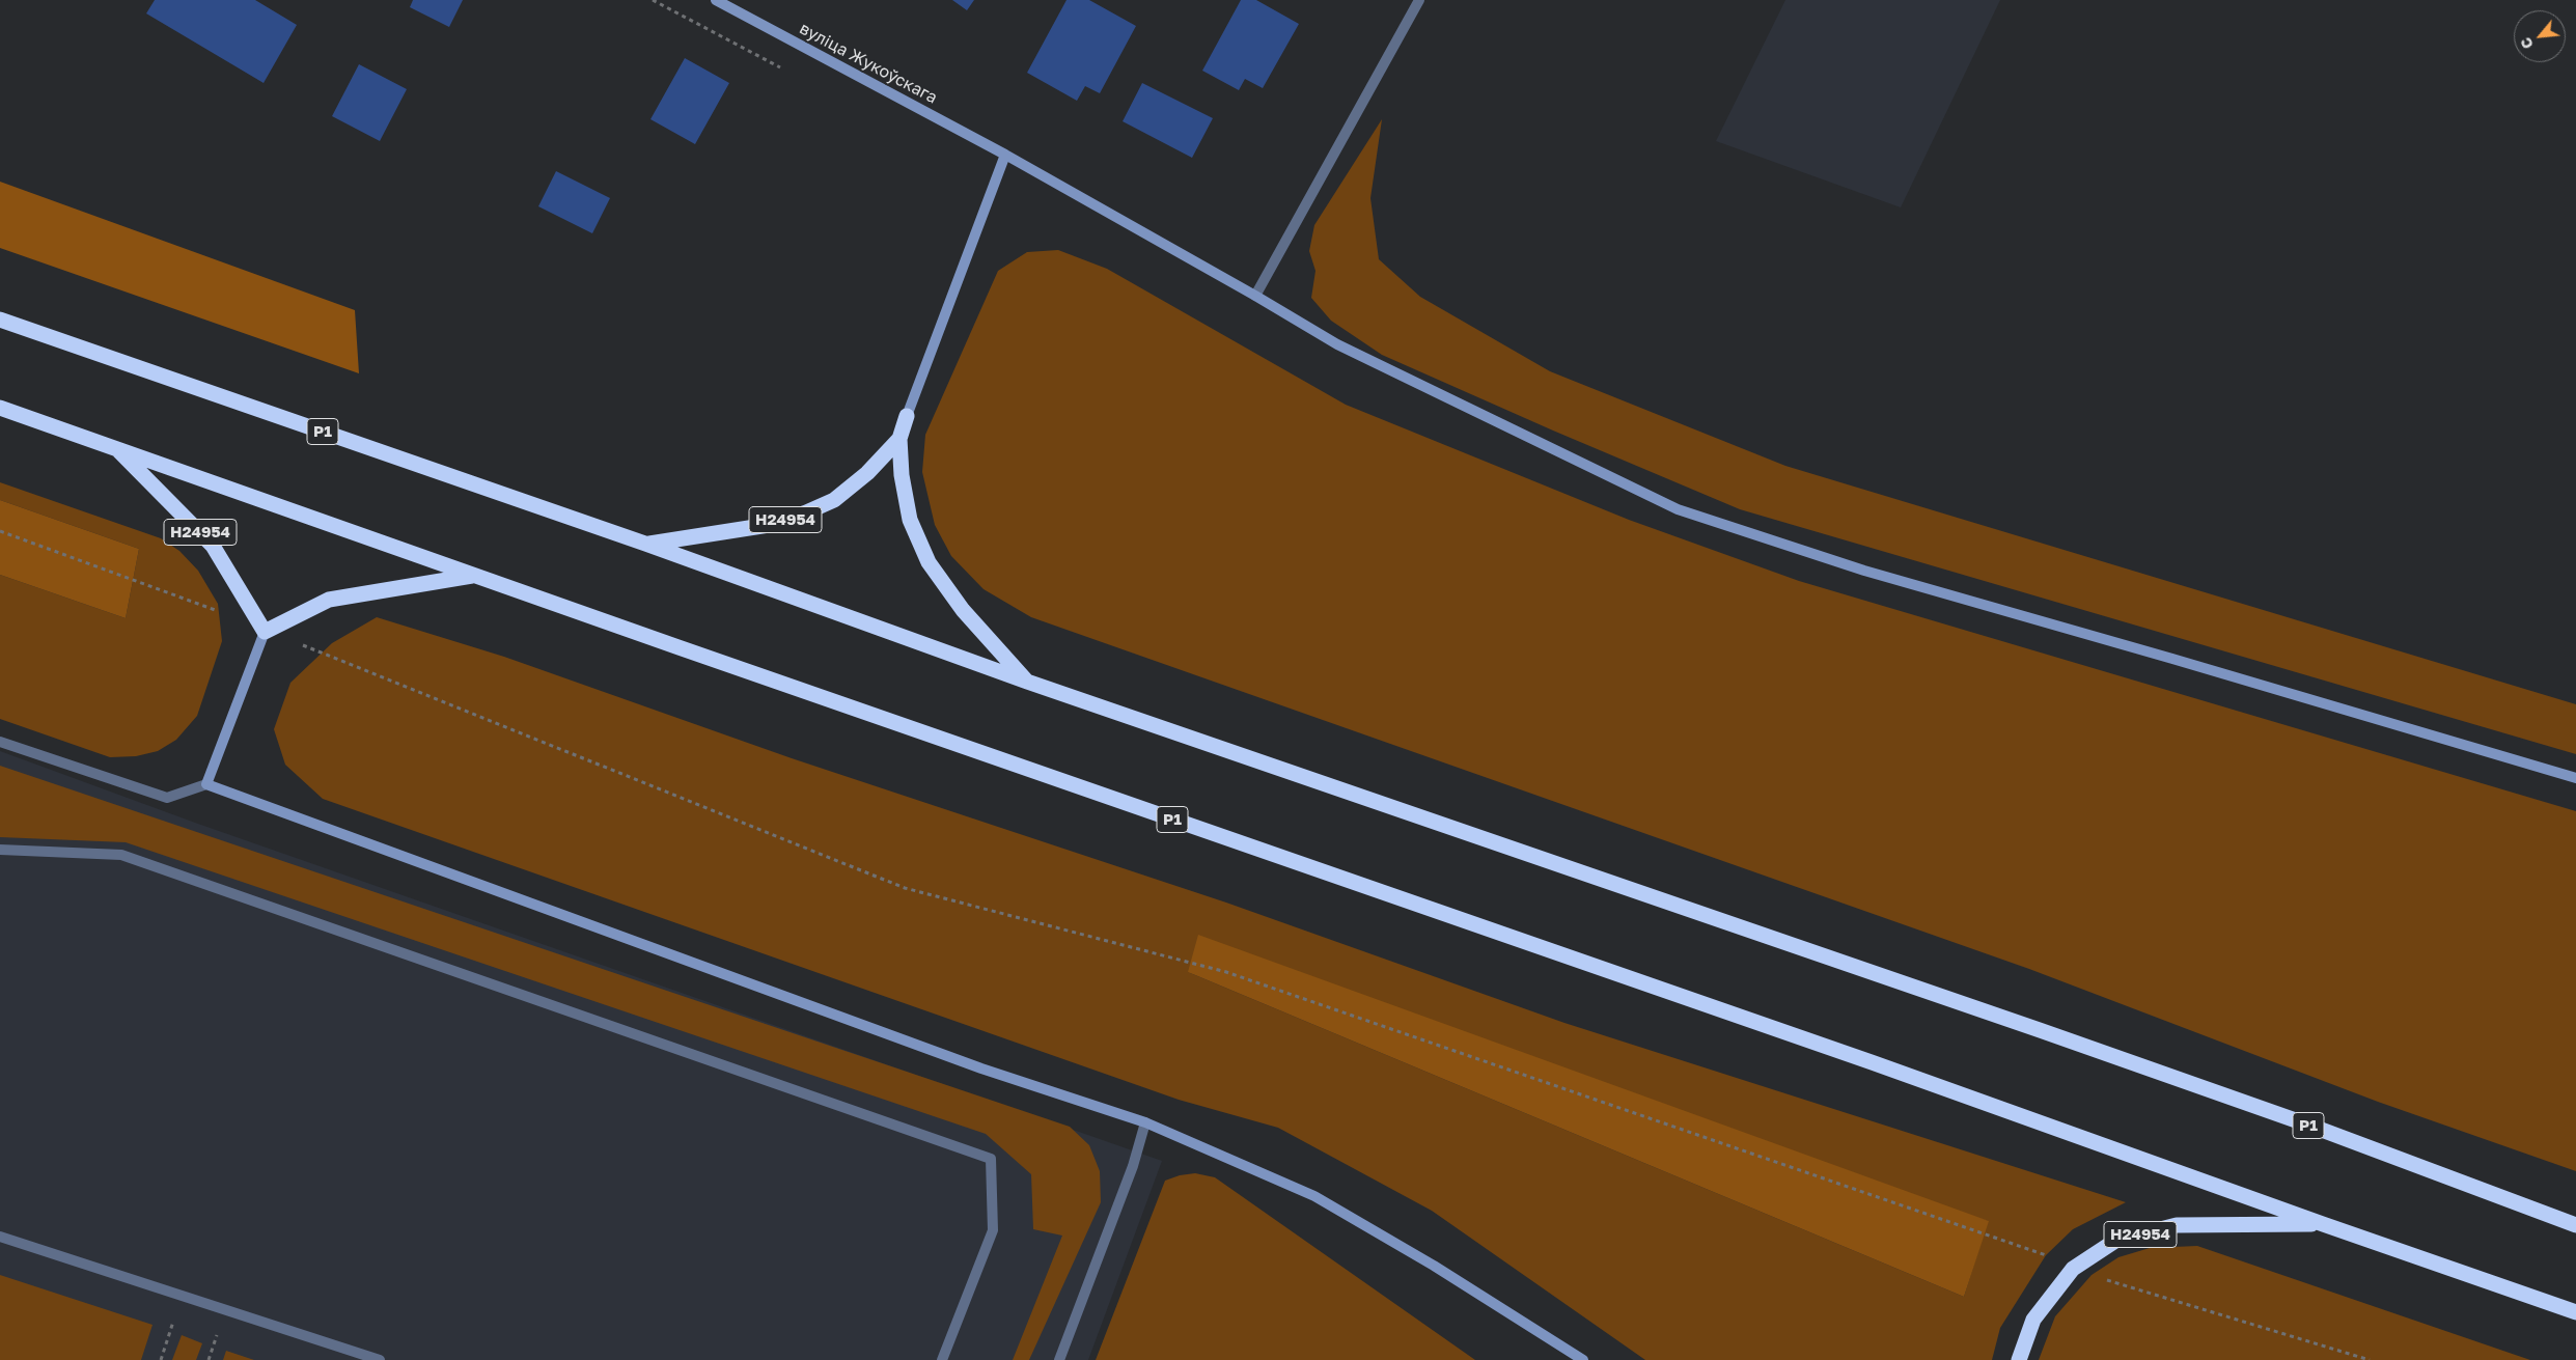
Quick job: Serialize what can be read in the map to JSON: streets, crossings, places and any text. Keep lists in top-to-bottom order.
{
  "streets": {
    "highway": ["Р1", "Н24954"],
    "street": ["вуліца Жукоўскага"]
  },
  "crossings": [
    ["вуліца Жукоўскага", "Н24954"],
    ["Р1", "Н24954"]
  ],
  "north": "bottom left"
}
